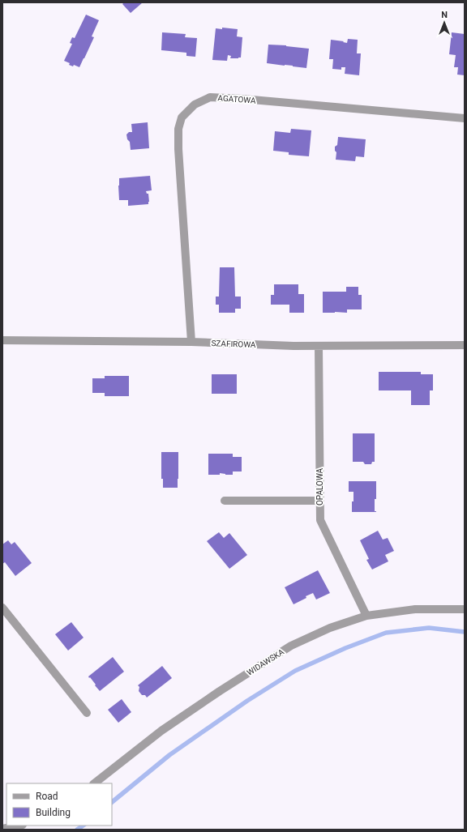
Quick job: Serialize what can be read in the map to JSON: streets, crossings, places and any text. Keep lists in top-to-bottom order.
{
  "streets": {
    "street": [
      "AGATOWA",
      "SZAFIROWA",
      "OPALOWA",
      "WIDAWSKA"
    ]
  },
  "crossings": [
    ["AGATOWA", "SZAFIROWA"],
    ["SZAFIROWA", "OPALOWA"],
    ["OPALOWA", "WIDAWSKA"]
  ],
  "legend": ["Road", "Building"],
  "north": "top"
}
